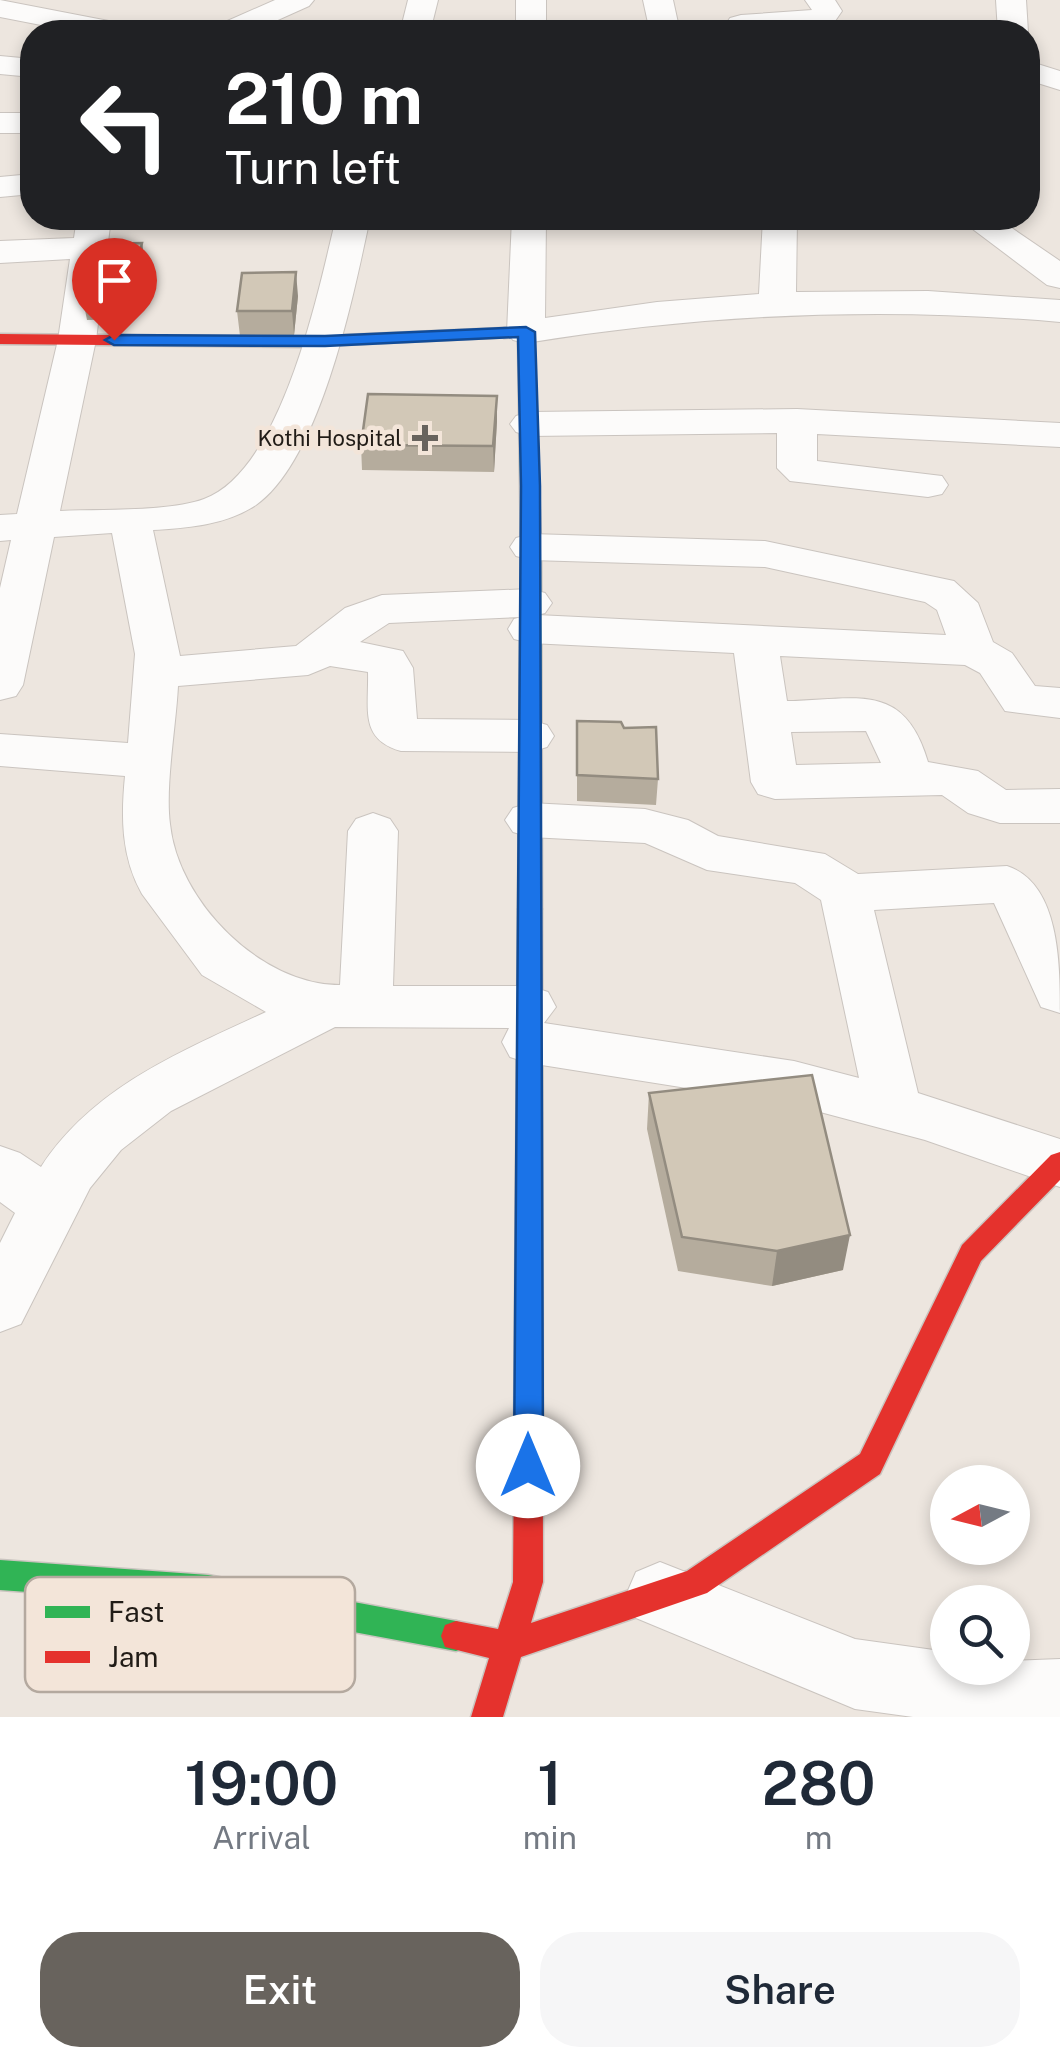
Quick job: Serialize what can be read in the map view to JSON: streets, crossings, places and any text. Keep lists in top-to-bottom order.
{
  "places": {
    "health": ["Kothi Hospital"]
  },
  "legend": ["Fast", "Jam"],
  "north": "left",
  "page": {
    "turn": ["210 m", "Turn left"],
    "eta": [
      "19:00",
      "Arrival",
      "1",
      "min",
      "280",
      "m"
    ],
    "buttons": ["Exit", "Share"]
  }
}
